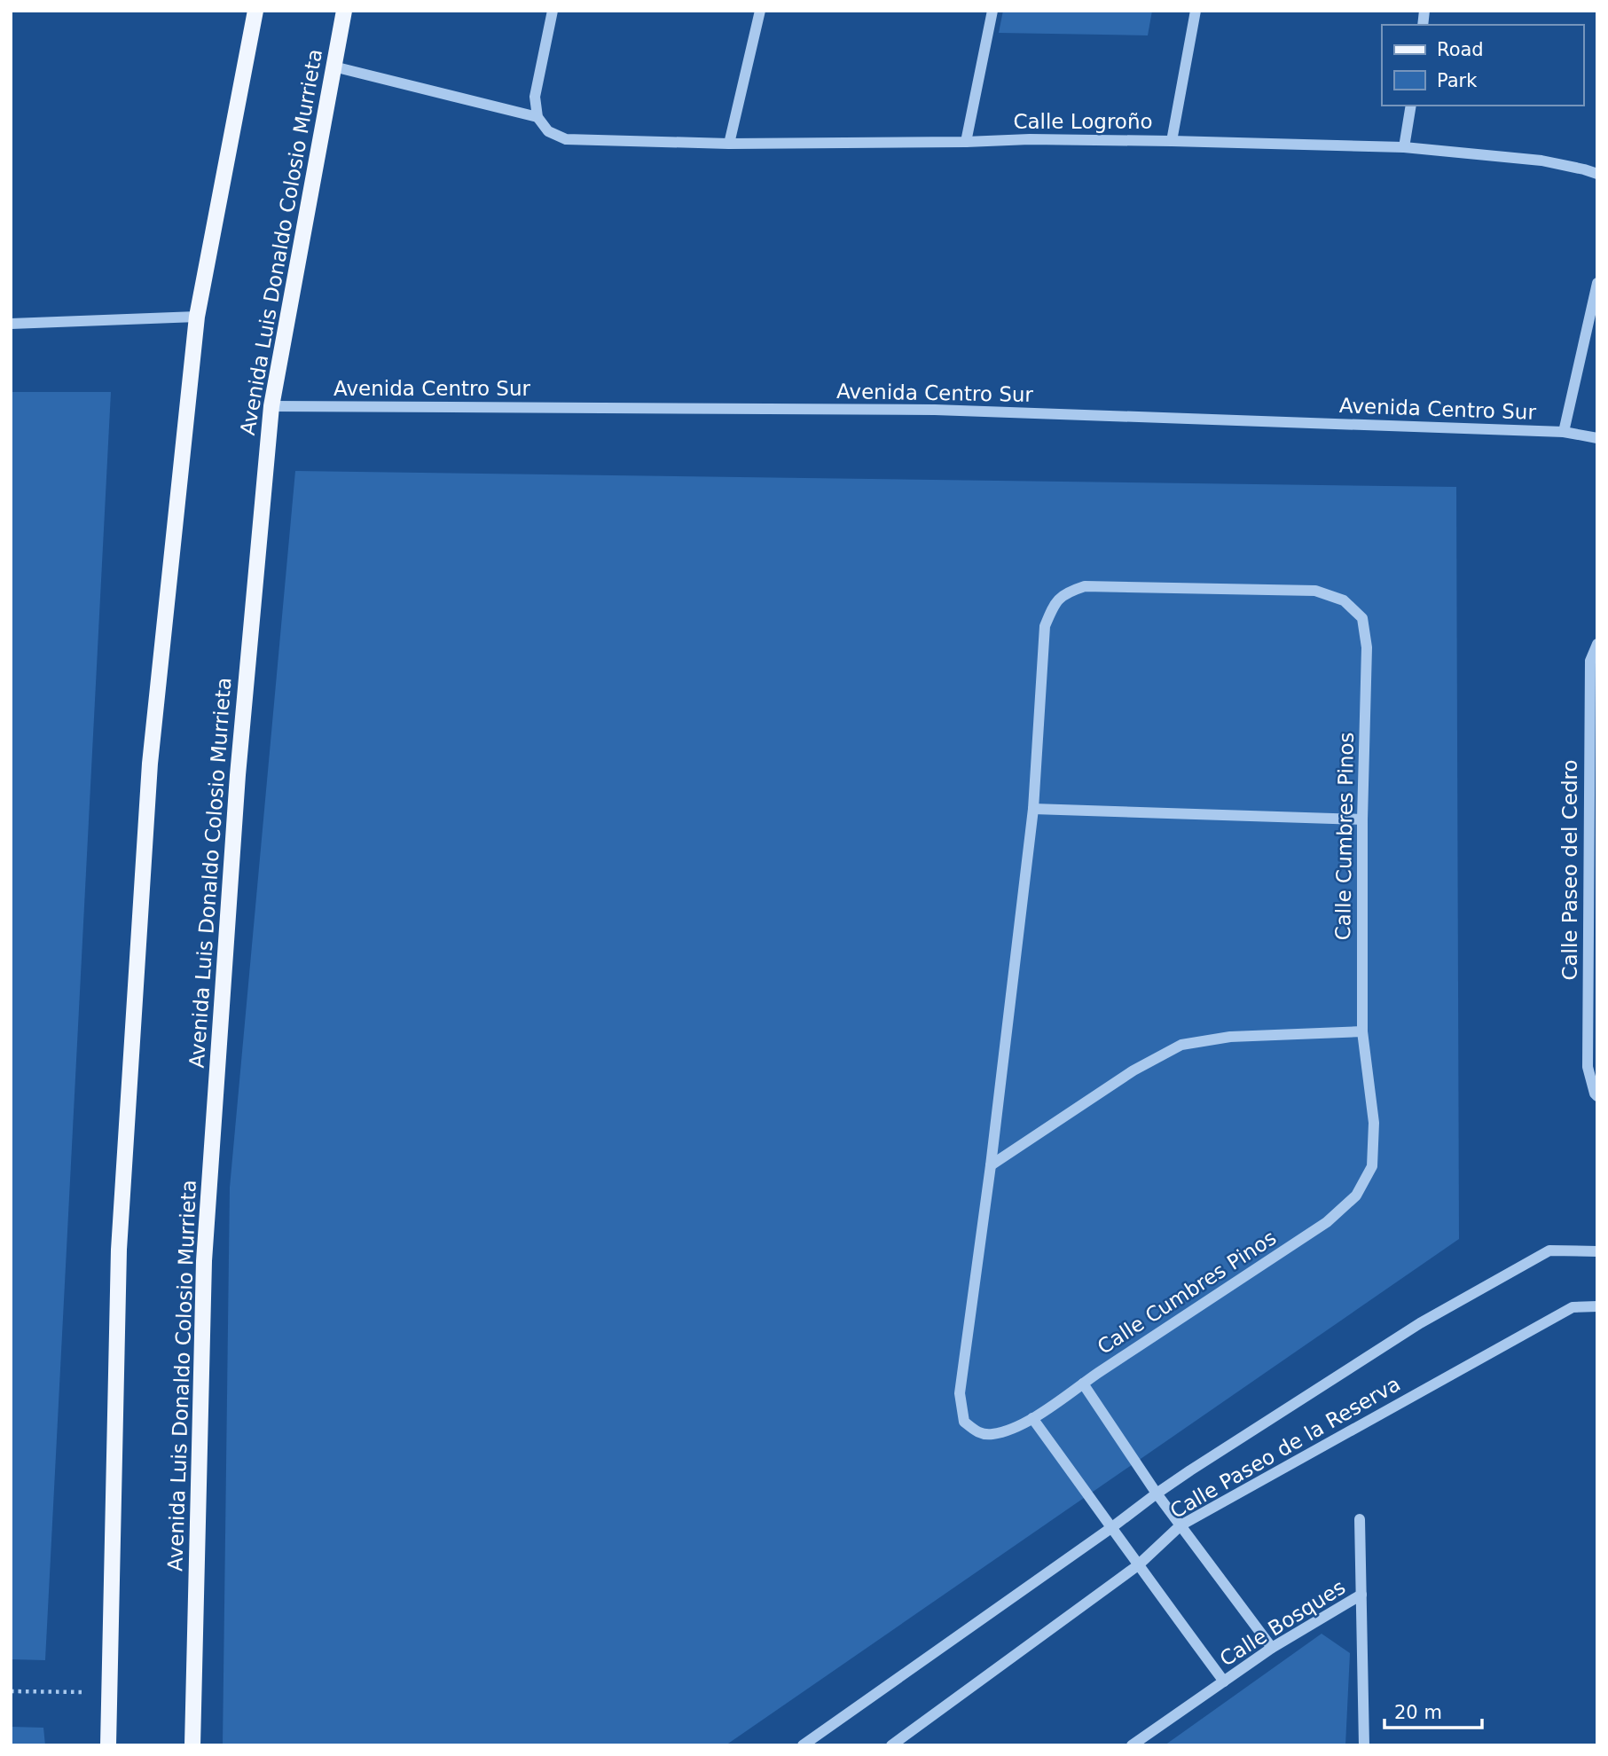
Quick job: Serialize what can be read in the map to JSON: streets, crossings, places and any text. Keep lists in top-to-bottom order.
{
  "streets": {
    "main road": ["Avenida Luis Donaldo Colosio Murrieta"],
    "street": [
      "Calle Logroño",
      "Avenida Centro Sur",
      "Calle Cumbres Pinos",
      "Calle Paseo del Cedro",
      "Calle Paseo de la Reserva",
      "Calle Bosques"
    ]
  },
  "crossings": [
    ["Avenida Luis Donaldo Colosio Murrieta", "Avenida Centro Sur"]
  ],
  "legend": ["Road", "Park"],
  "scale_bar": "20 m"
}
